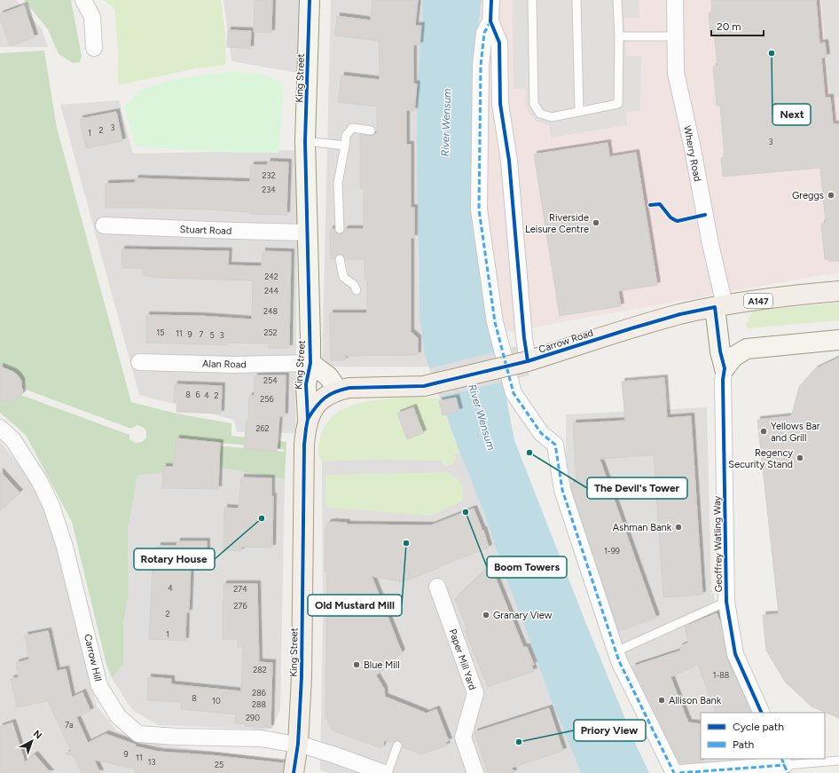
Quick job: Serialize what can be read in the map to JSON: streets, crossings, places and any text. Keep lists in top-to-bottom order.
{
  "streets": {
    "main road": ["King Street", "A147", "Carrow Road"],
    "street": [
      "Wherry Road",
      "Stuart Road",
      "Alan Road",
      "Geoffrey Watling Way",
      "Carrow Hill",
      "Paper Mill Yard"
    ]
  },
  "crossings": [
    ["King Street", "Stuart Road"],
    ["King Street", "Carrow Road"],
    ["King Street", "Alan Road"],
    ["King Street", "Carrow Hill"],
    ["Wherry Road", "A147"],
    ["Wherry Road", "Carrow Road"],
    ["A147", "Carrow Road"]
  ],
  "water": ["River Wensum"],
  "places": [
    "Next",
    "Greggs",
    "Riverside Leisure Centre",
    "Yellows Bar and Grill",
    "The Devil's Tower",
    "Regency Security Stand",
    "Boom Towers",
    "Rotary House",
    "Ashman Bank",
    "Old Mustard Mill",
    "Granary View",
    "Blue Mill",
    "Allison Bank",
    "Priory View"
  ],
  "house_numbers": [
    "3",
    "2",
    "1",
    "3",
    "232",
    "234",
    "242",
    "244",
    "248",
    "15",
    "252",
    "11",
    "9",
    "7",
    "5",
    "3",
    "254",
    "8",
    "6",
    "4",
    "2",
    "256",
    "262",
    "1-99",
    "4",
    "274",
    "276",
    "2",
    "1",
    "282",
    "1-88",
    "286",
    "8",
    "10",
    "288",
    "290",
    "7a",
    "9",
    "11",
    "13",
    "25"
  ],
  "legend": ["Cycle path", "Path"],
  "scale_bar": "20 m",
  "north": "top right"
}
